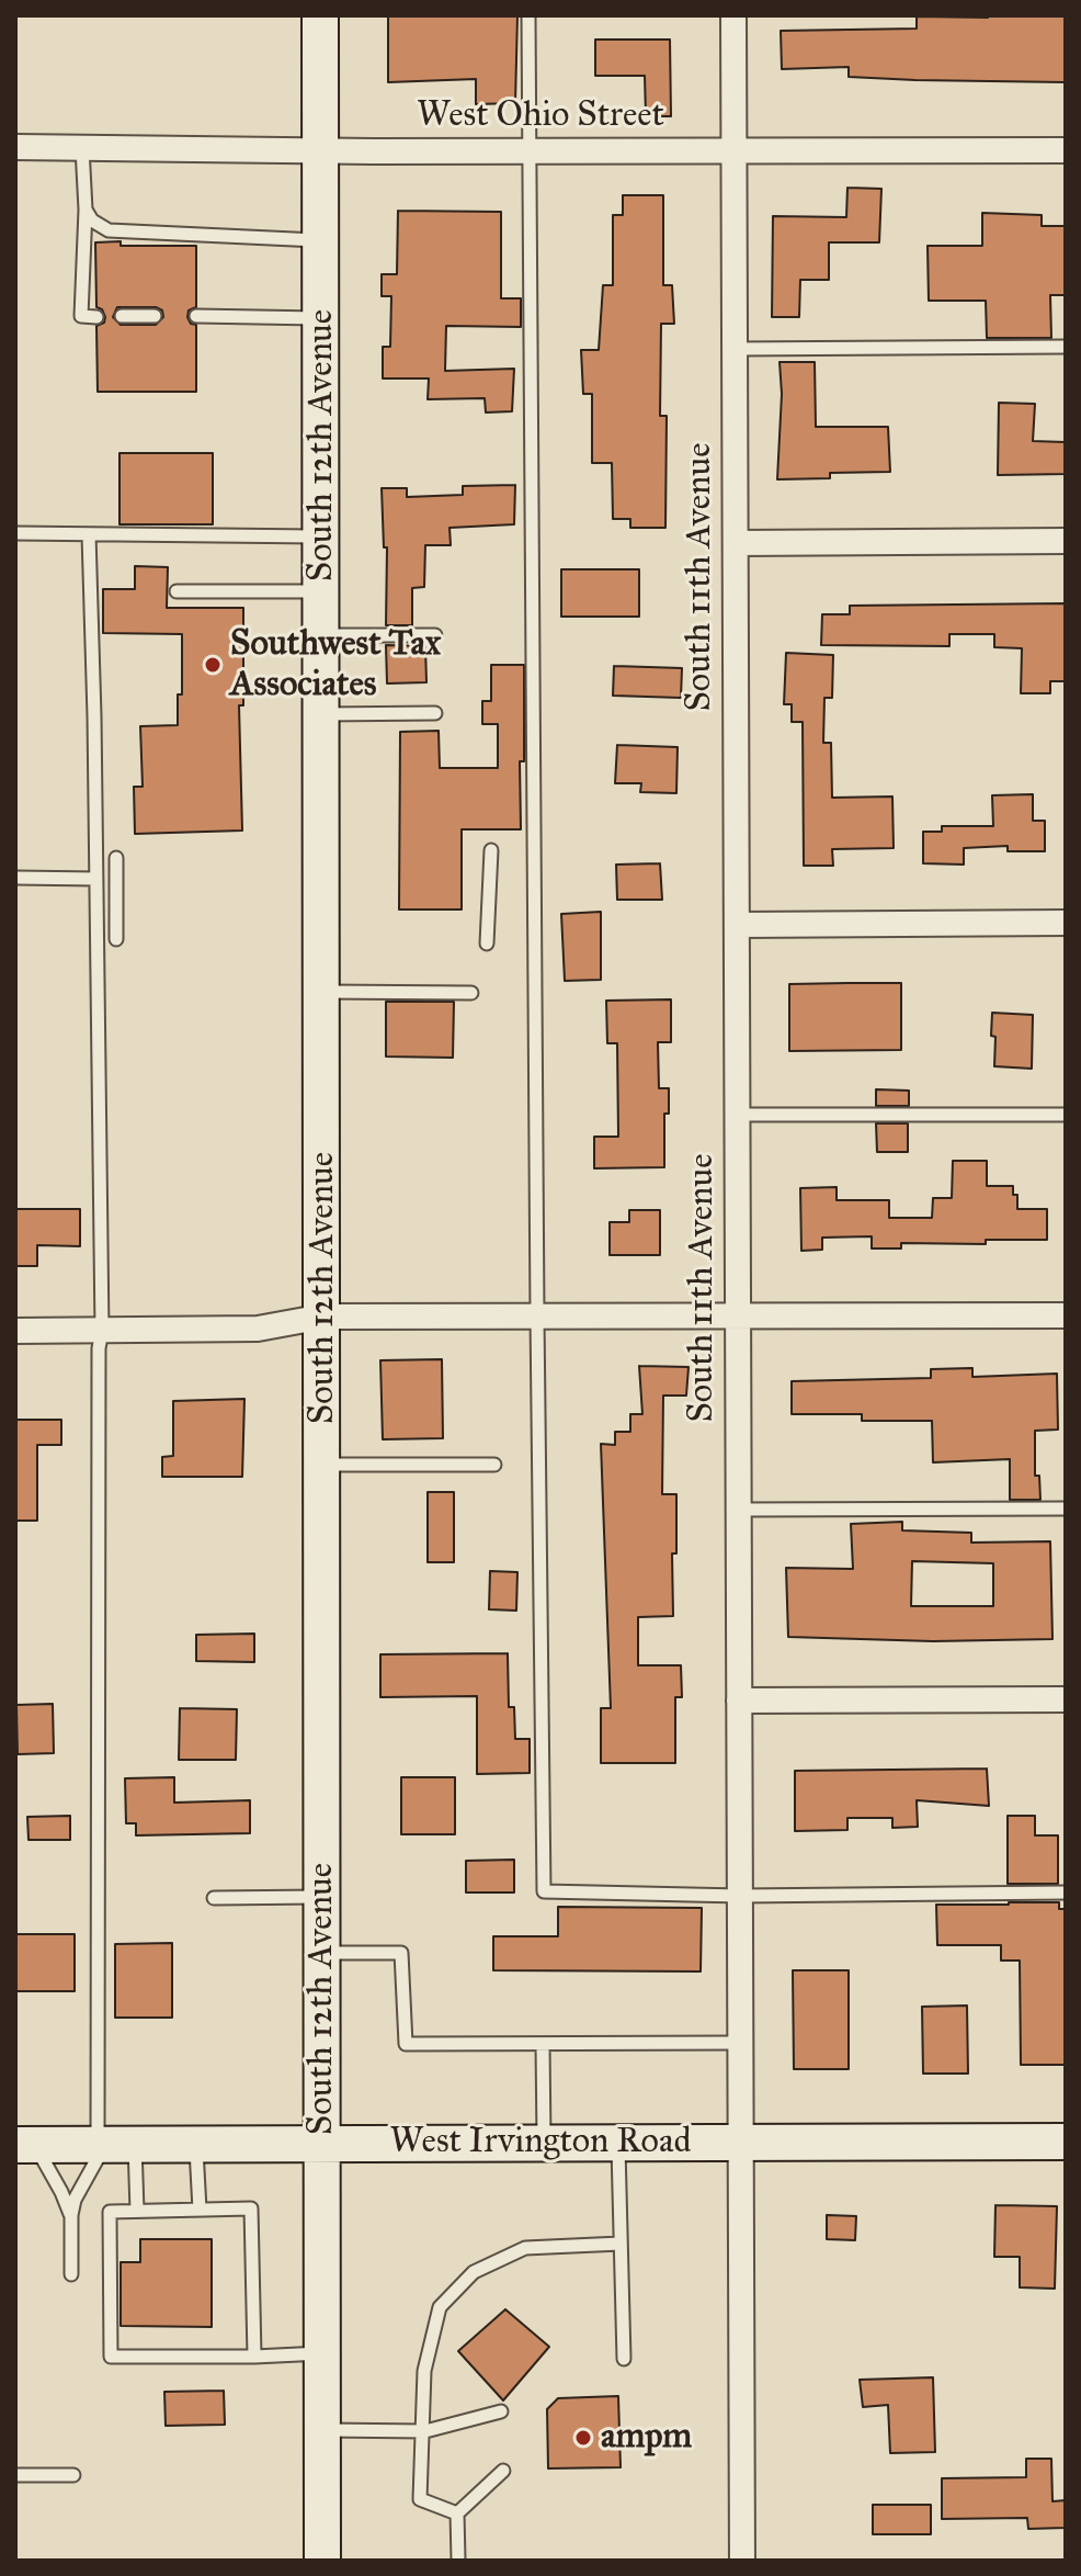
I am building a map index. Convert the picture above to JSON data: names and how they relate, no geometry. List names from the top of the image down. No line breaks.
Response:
{"streets":{"main road":["South 12th Avenue","West Irvington Road"],"street":["West Ohio Street","South 11th Avenue"]},"crossings":[["West Ohio Street","South 12th Avenue"],["West Ohio Street","South 11th Avenue"],["South 12th Avenue","West Irvington Road"],["South 11th Avenue","West Irvington Road"]],"places":["Southwest Tax Associates","ampm"]}
